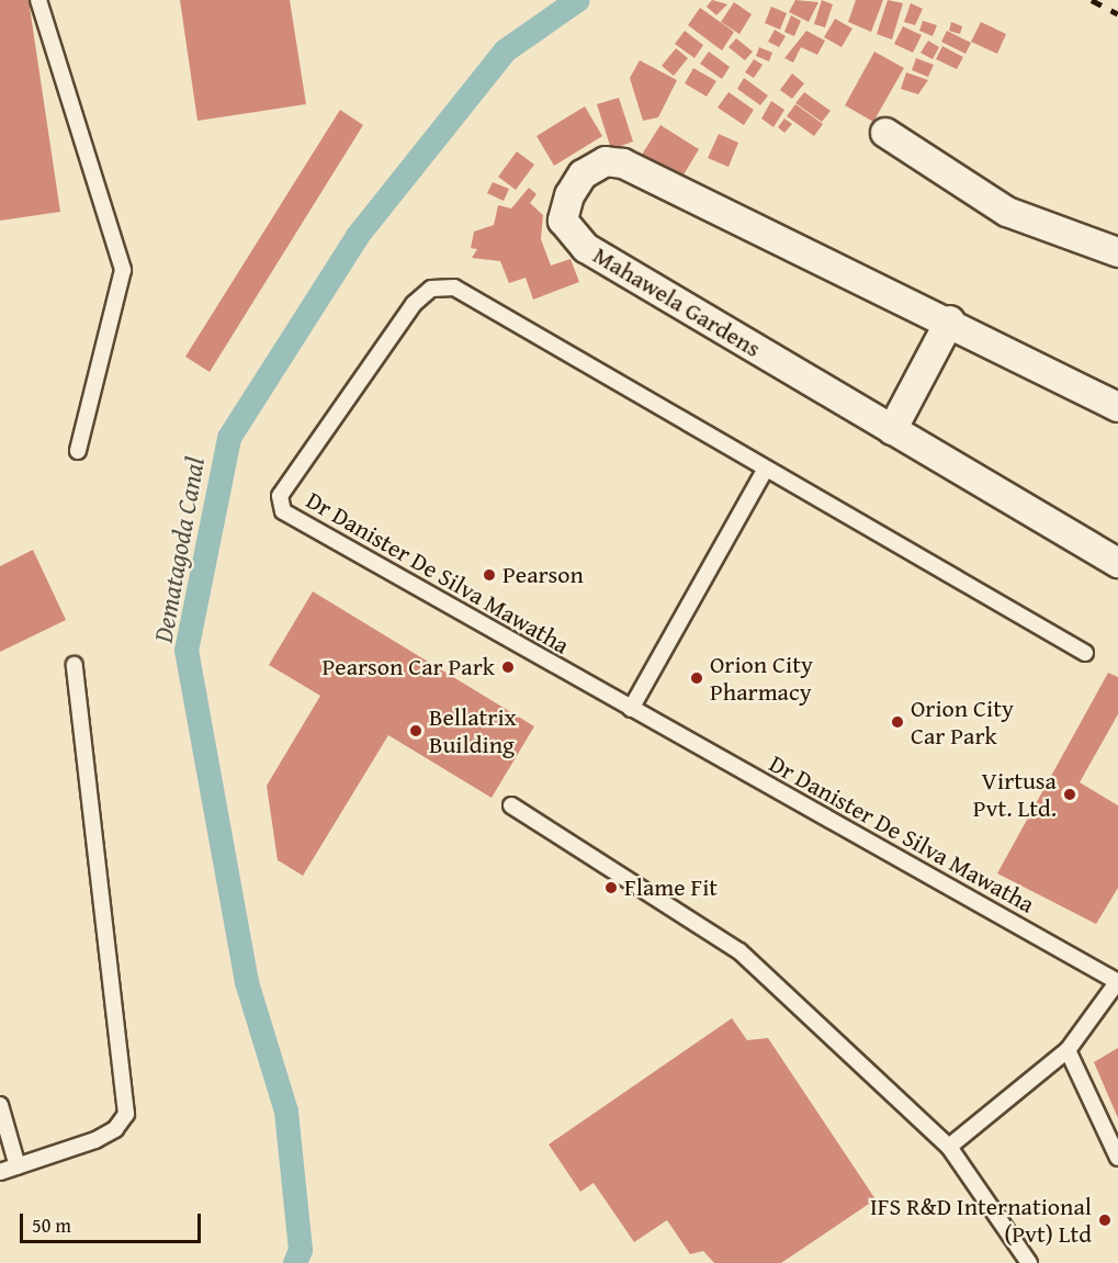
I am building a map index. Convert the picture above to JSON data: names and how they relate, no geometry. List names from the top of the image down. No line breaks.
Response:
{"streets":{"street":["Mahawela Gardens"],"lane":["Dr Danister De Silva Mawatha"]},"water":["Dematagoda Canal"],"places":["Pearson","Pearson Car Park","Orion City Pharmacy","Orion City Car Park","Bellatrix Building","Virtusa Pvt. Ltd.","Flame Fit","IFS R&D International (Pvt) Ltd"],"scale_bar":"50 m"}
